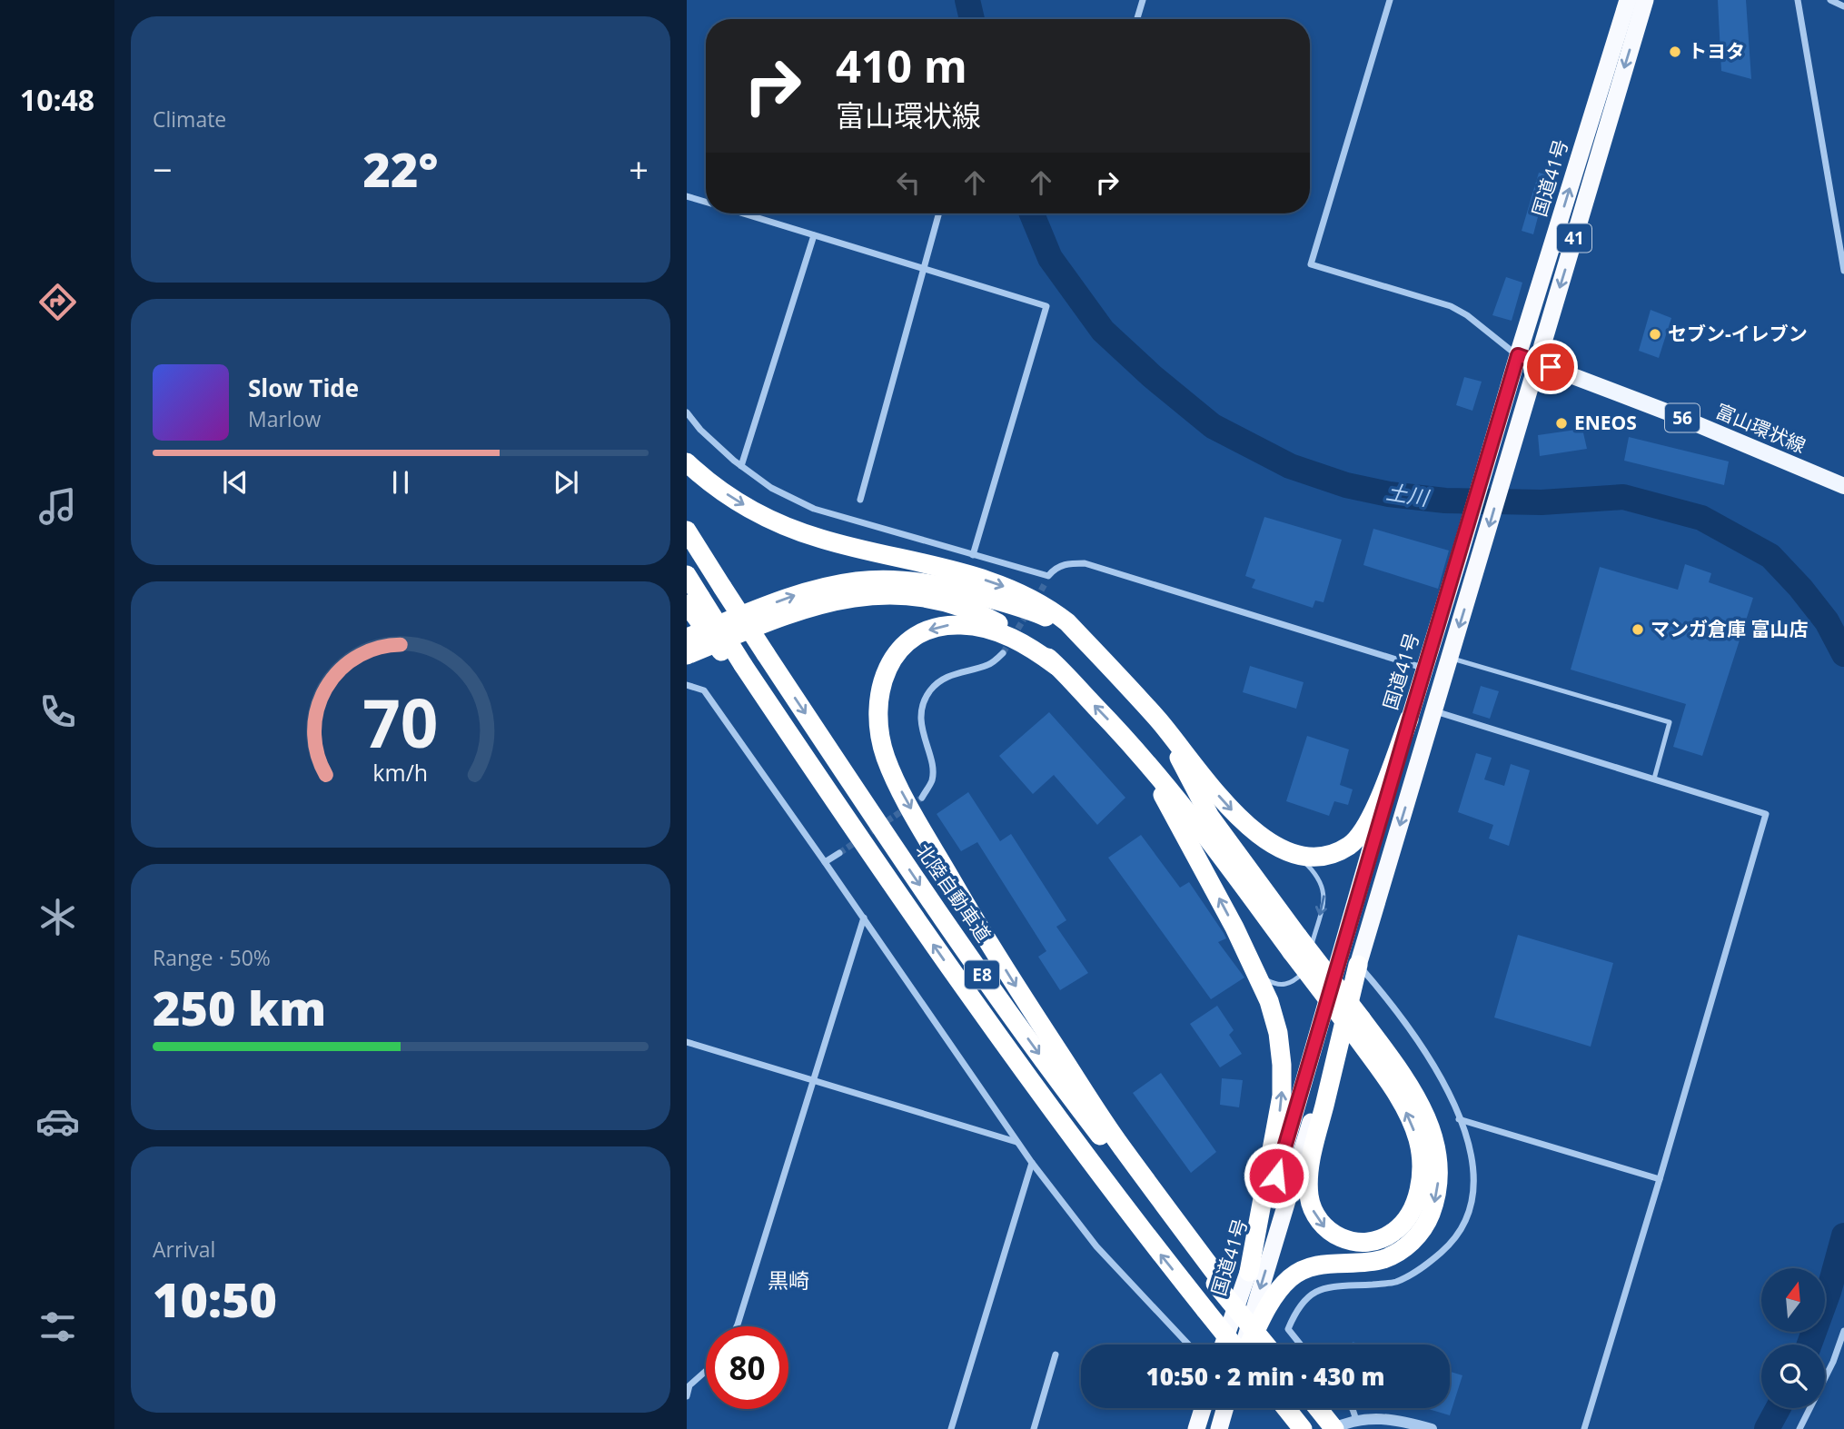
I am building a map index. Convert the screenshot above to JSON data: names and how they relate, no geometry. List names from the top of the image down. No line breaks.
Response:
{"streets":{"highway":["国道41号","41","北陸自動車道","E8"],"main road":["56","富山環状線"]},"crossings":[["国道41号","富山環状線"]],"districts":["黒崎"],"water":["土川"],"places":["トヨタ","セブン-イレブン","ENEOS","マンガ倉庫 富山店"],"north":"top","page":{"tabs":"10:48","tile":["Climate",["Range · 50%","250 km"],["Arrival","10:50"]],"turn":["410 m","富山環状線"],"heat":["−","22°","+"],"song":["Slow Tide","Marlow"],"limit":"80","trip":"10:50 · 2 min · 430 m","gauge":["70","km/h"]}}
